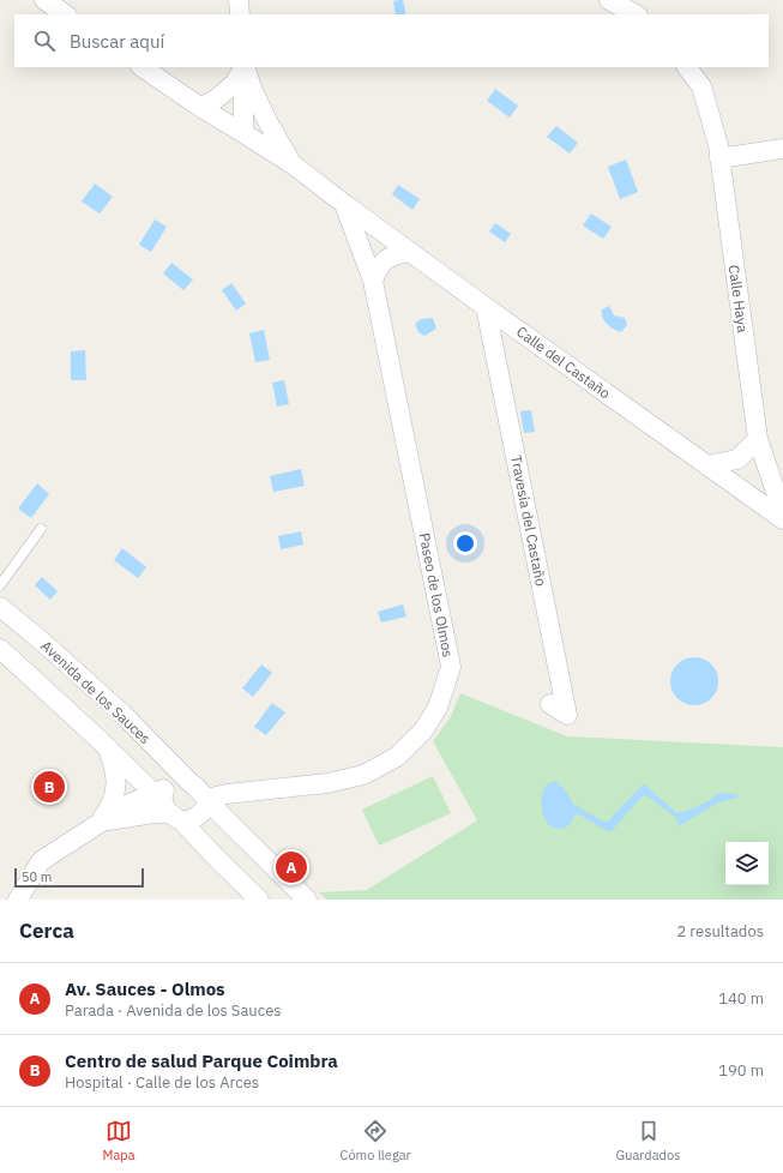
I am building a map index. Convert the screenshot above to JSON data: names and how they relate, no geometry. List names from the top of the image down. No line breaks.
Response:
{"streets":{"street":["Calle Haya","Calle del Castaño","Travesía del Castaño","Paseo de los Olmos","Avenida de los Sauces"]},"crossings":[["Calle del Castaño","Travesía del Castaño"],["Calle del Castaño","Paseo de los Olmos"],["Paseo de los Olmos","Avenida de los Sauces"]],"scale_bar":"50 m","page":{"search":"Buscar aquí","pins":["B","A"],"scale":"50 m","heading":["Cerca","2 resultados"],"list":[{"mark":"A","name":"Av. Sauces - Olmos","note":"Parada · Avenida de los Sauces","value":"140 m"},{"mark":"B","name":"Centro de salud Parque Coimbra","note":"Hospital · Calle de los Arces","value":"190 m"}],"nav":["Mapa","Cómo llegar","Guardados"]}}
